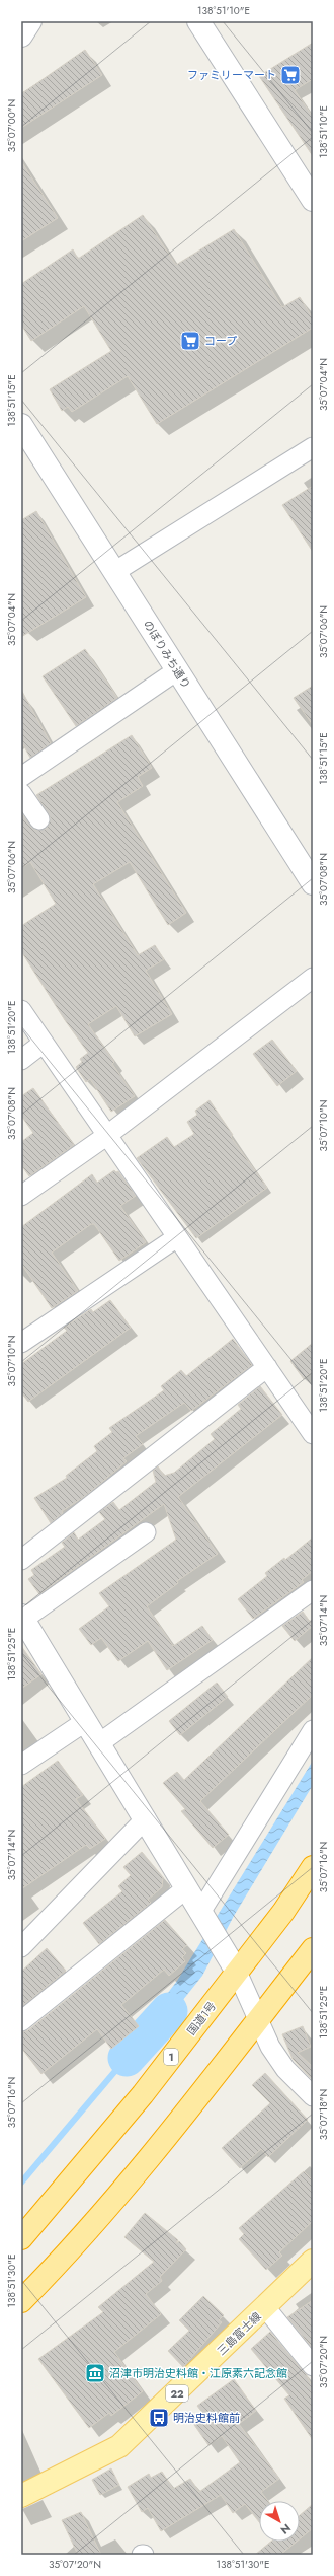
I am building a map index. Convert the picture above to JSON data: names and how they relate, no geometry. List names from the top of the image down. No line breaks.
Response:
{"streets":{"highway":["国道1号","1"],"main road":["三島富士線","22"],"street":["のぼりみち通り"]},"places":{"supermarket":["ファミリーマート","コープ"],"museum":["沼津市明治史料館・江原素六記念館"],"bus stop":["明治史料館前"]},"north":"bottom right","coordinates":["138°51'10\"E","35°07'00\"N","35°07'04\"N","138°51'15\"E","35°07'06\"N","35°07'08\"N","138°51'20\"E","35°07'10\"N","35°07'14\"N","138°51'25\"E","35°07'16\"N","35°07'18\"N","138°51'30\"E","35°07'20\"N"]}
